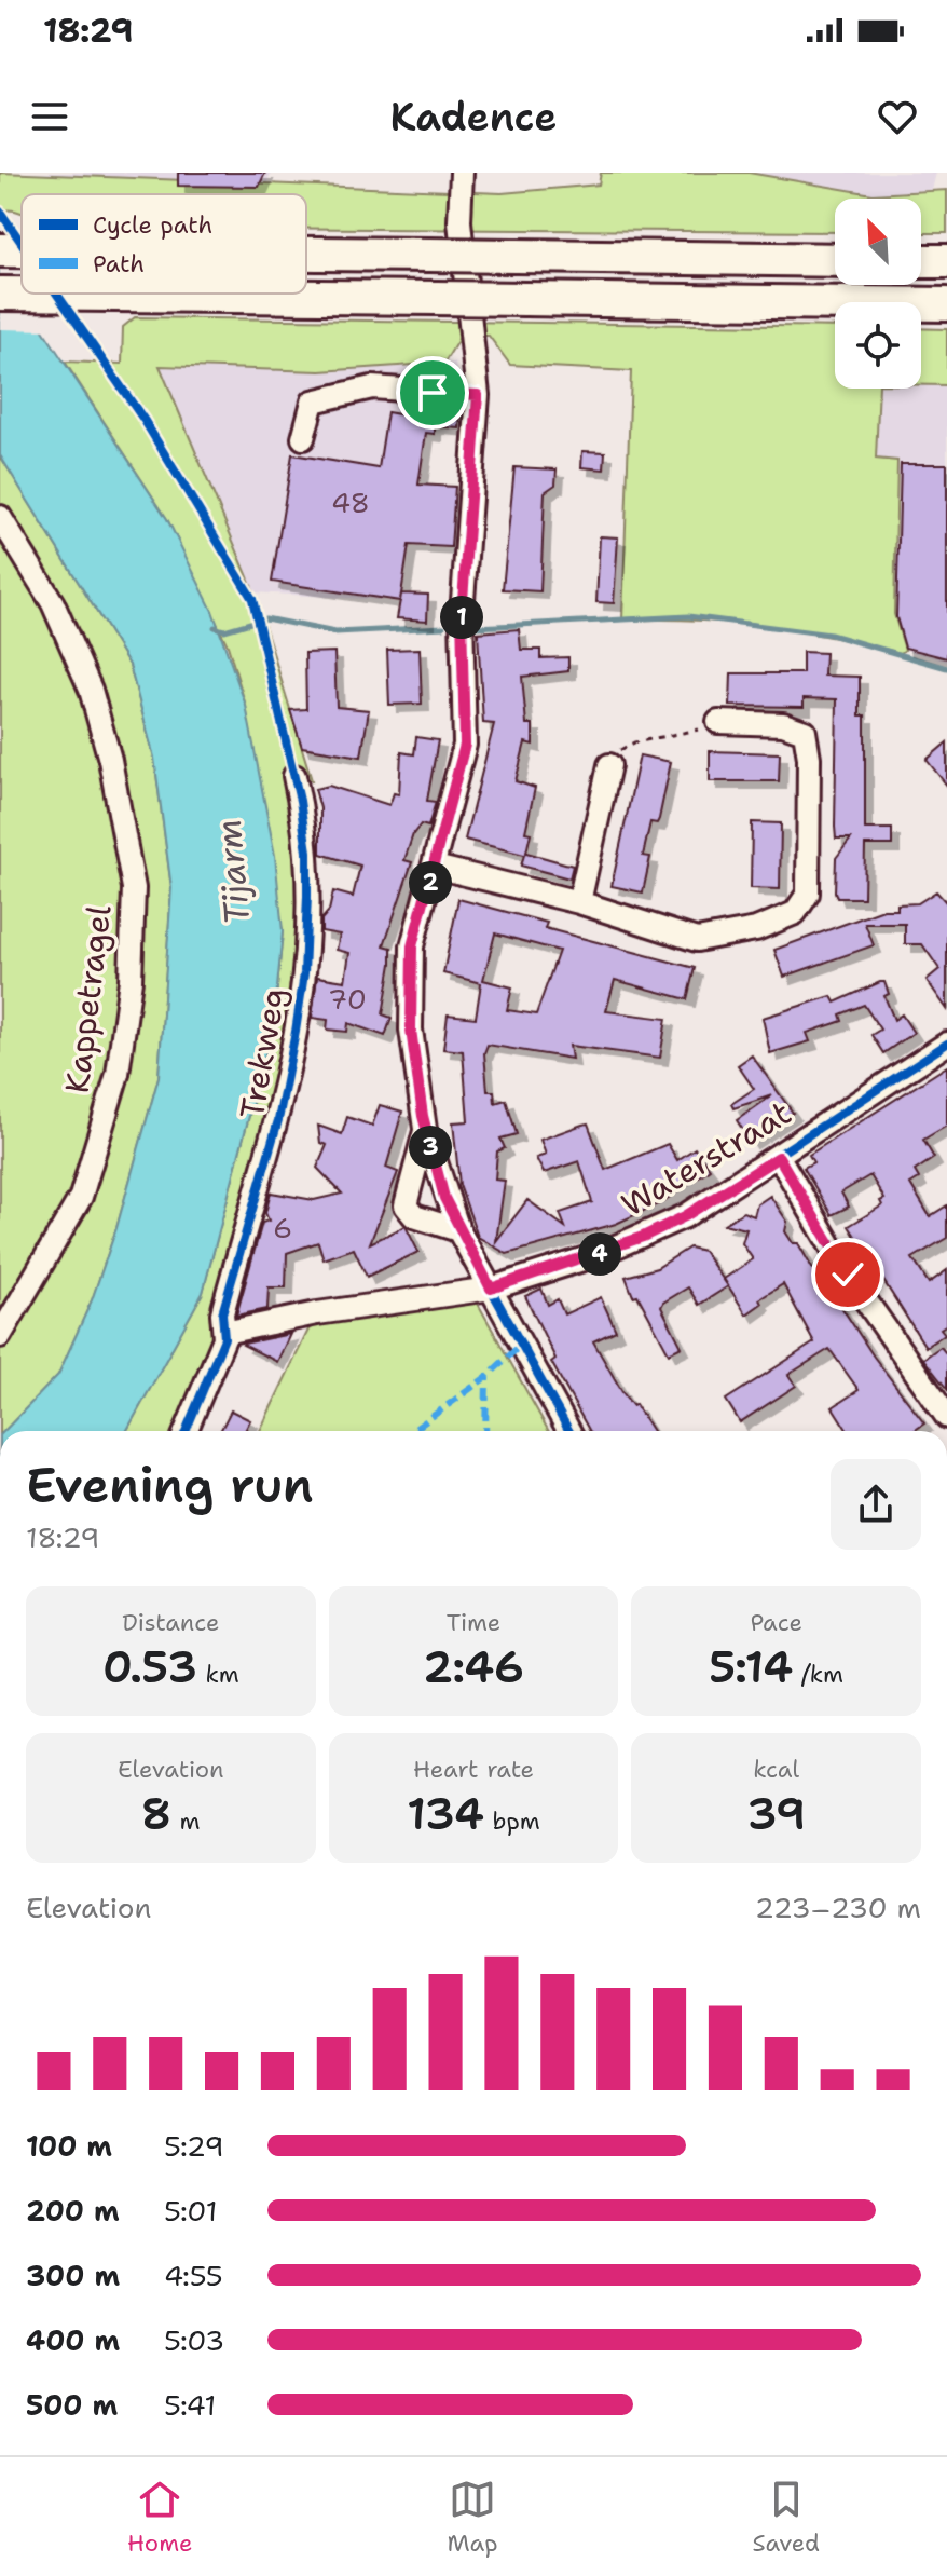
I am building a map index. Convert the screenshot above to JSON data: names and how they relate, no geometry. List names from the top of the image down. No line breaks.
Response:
{"streets":{"street":["Kappetragel","Trekweg","Waterstraat"]},"crossings":[["Trekweg","Waterstraat"]],"water":["Tijarm"],"house_numbers":["48","70","6"],"legend":["Cycle path","Path"],"north":"top left","page":{"status":"18:29","header":"Kadence","pins":["1","2","3","4"],"heading":["Evening run","18:29"],"stats":[["Distance","0.53 km"],["Time","2:46"],["Pace","5:14 /km"],["Elevation","8 m"],["Heart rate","134 bpm"],["kcal","39"]],"chart":["Elevation","223–230 m"],"list":[{"name":"100 m","note":"5:29"},{"name":"200 m","note":"5:01"},{"name":"300 m","note":"4:55"},{"name":"400 m","note":"5:03"},{"name":"500 m","note":"5:41"}],"tabs":["Home","Map","Saved"]}}
